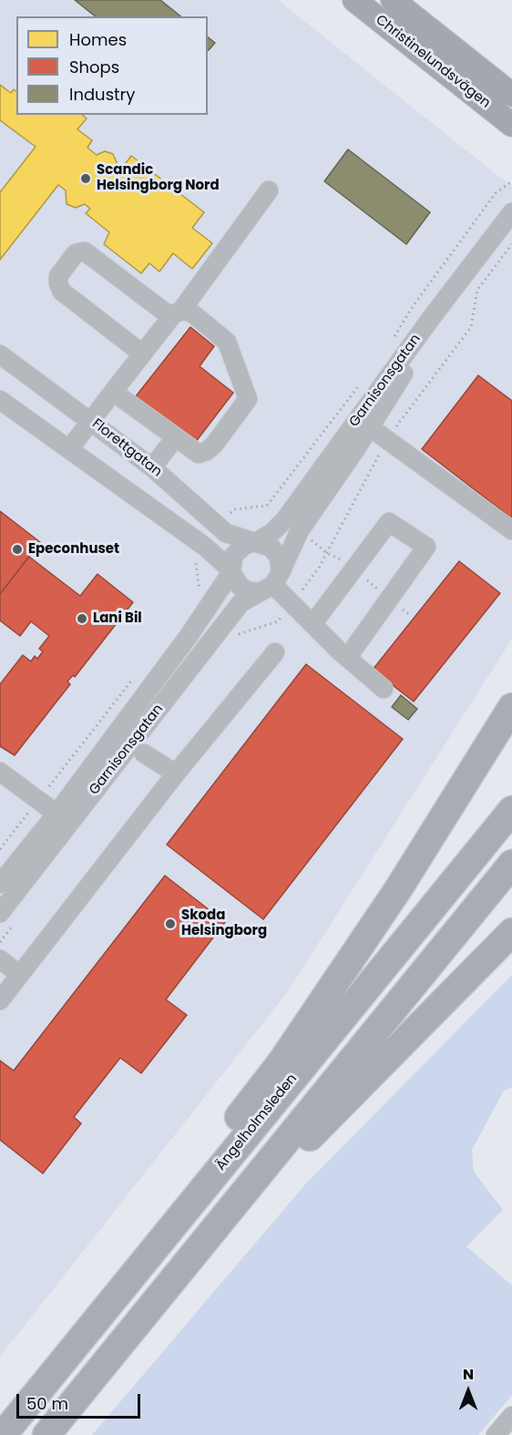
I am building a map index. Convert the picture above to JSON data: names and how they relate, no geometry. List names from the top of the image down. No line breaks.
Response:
{"streets":{"highway":["Ängelholmsleden"],"main road":["Christinelundsvägen"],"street":["Garnisonsgatan","Florettgatan"]},"crossings":[["Garnisonsgatan","Florettgatan"]],"places":["Scandic Helsingborg Nord","Epeconhuset","Lani Bil","Skoda Helsingborg"],"legend":["Homes","Shops","Industry"],"scale_bar":"50 m","north":"top"}
